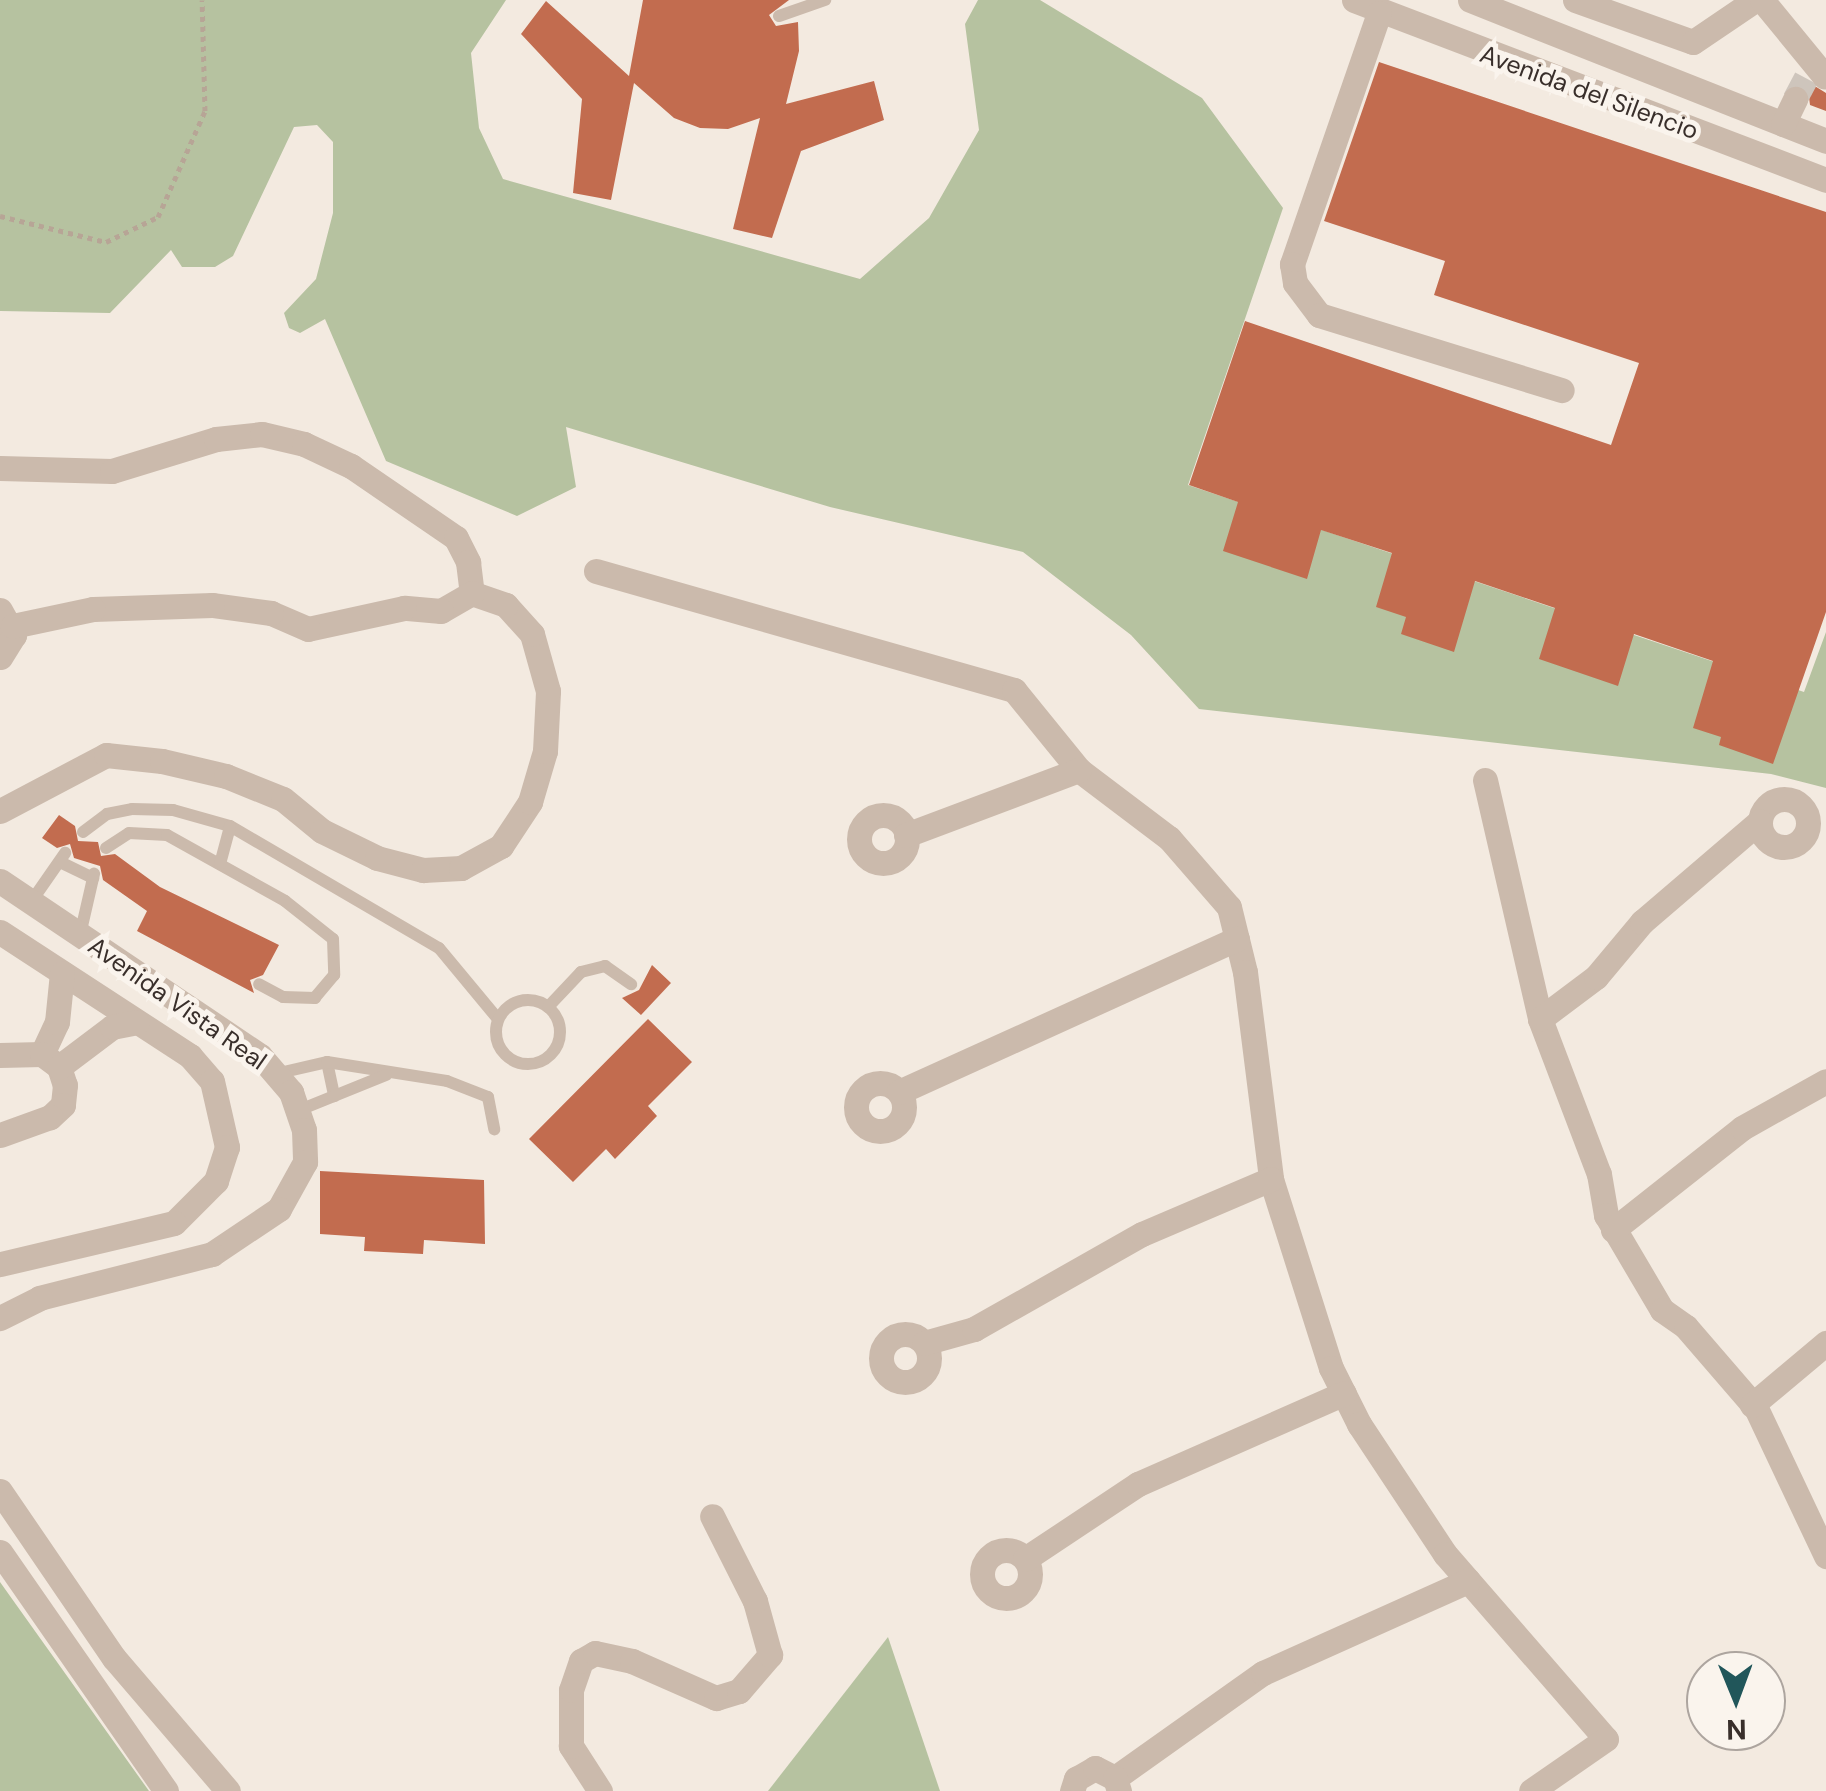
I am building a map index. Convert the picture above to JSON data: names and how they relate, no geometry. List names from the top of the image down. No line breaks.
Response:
{"streets":{"street":["Avenida del Silencio","Avenida Vista Real"]},"north":"bottom"}
